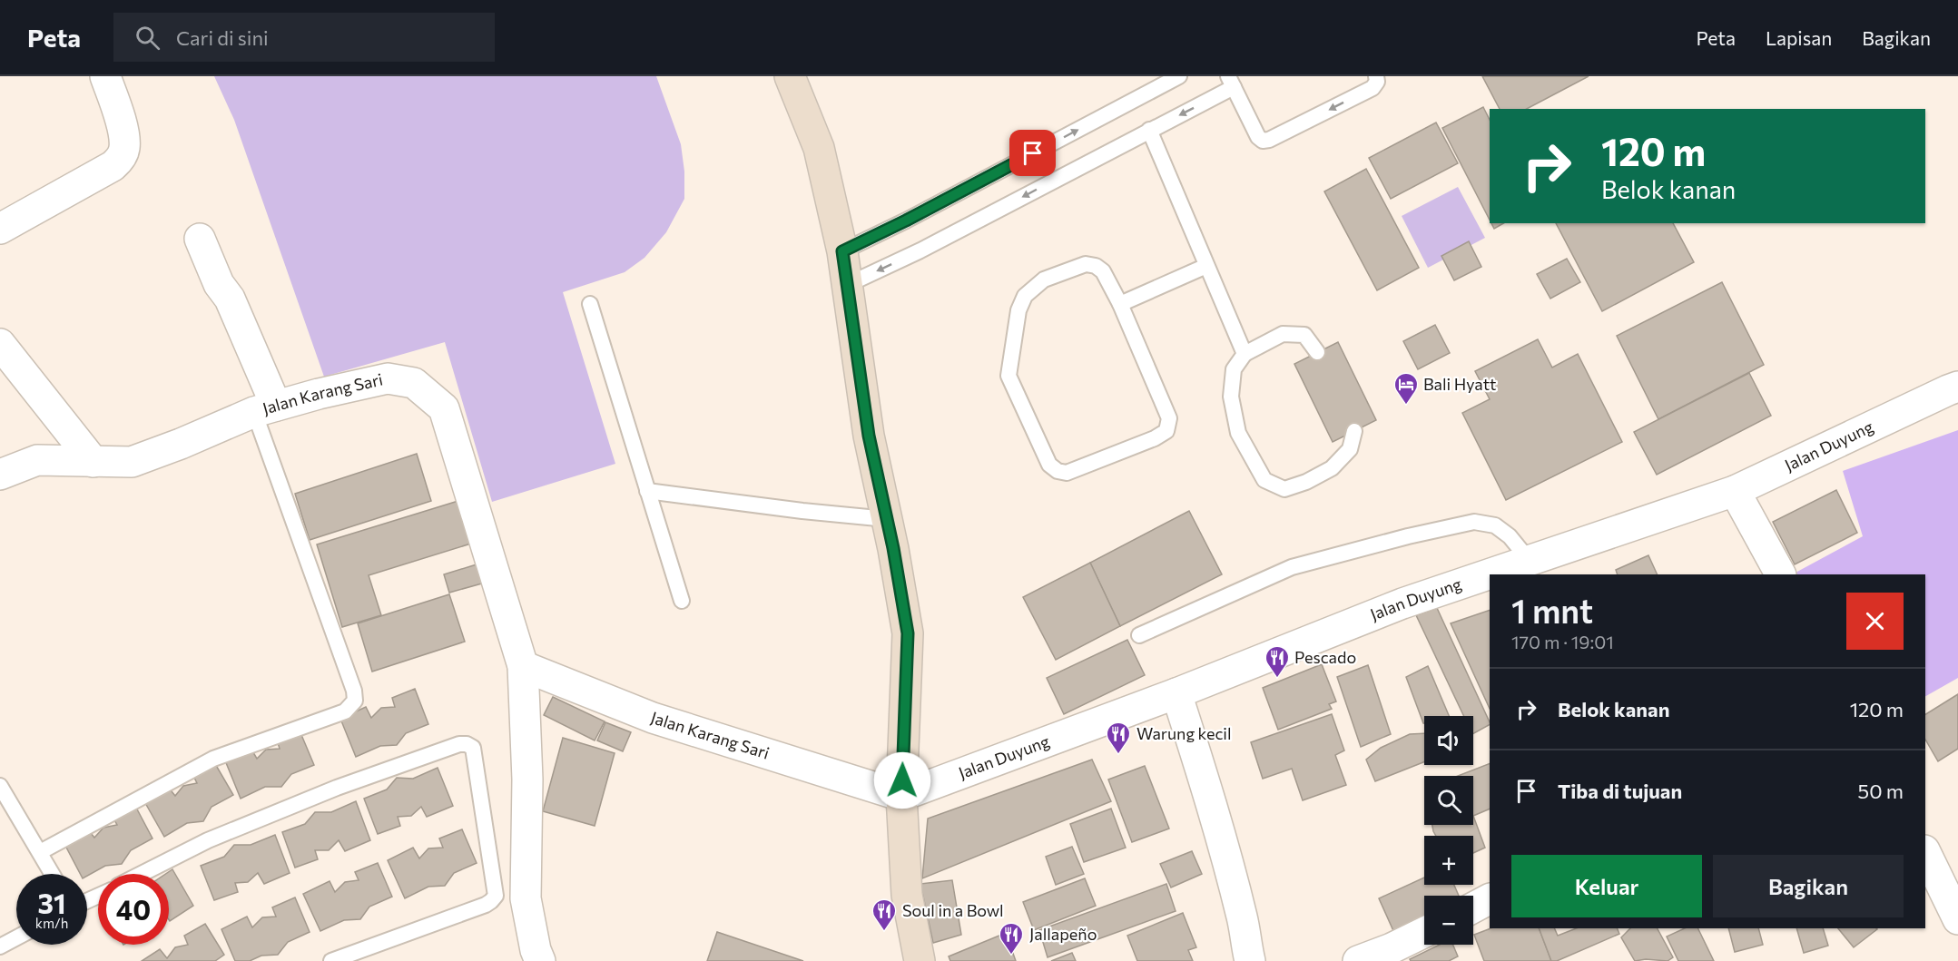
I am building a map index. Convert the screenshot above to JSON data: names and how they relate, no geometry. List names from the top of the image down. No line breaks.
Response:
{"streets":{"street":["Jalan Karang Sari","Jalan Duyung"]},"crossings":[["Jalan Karang Sari","Jalan Duyung"]],"places":{"hotel":["Bali Hyatt"],"restaurant":["Pescado","Warung kecil","Soul in a Bowl","Jallapeño"]},"page":{"header":"Peta","search":"Cari di sini","nav":["Peta","Lapisan","Bagikan"],"turn":["120 m","Belok kanan"],"heading":["1 mnt","170 m · 19:01"],"list":[{"name":"Belok kanan","value":"120 m"},{"name":"Tiba di tujuan","value":"50 m"}],"map_buttons":["+","−"],"buttons":["Keluar","Bagikan"],"speed":"31 km/h","limit":"40"}}
